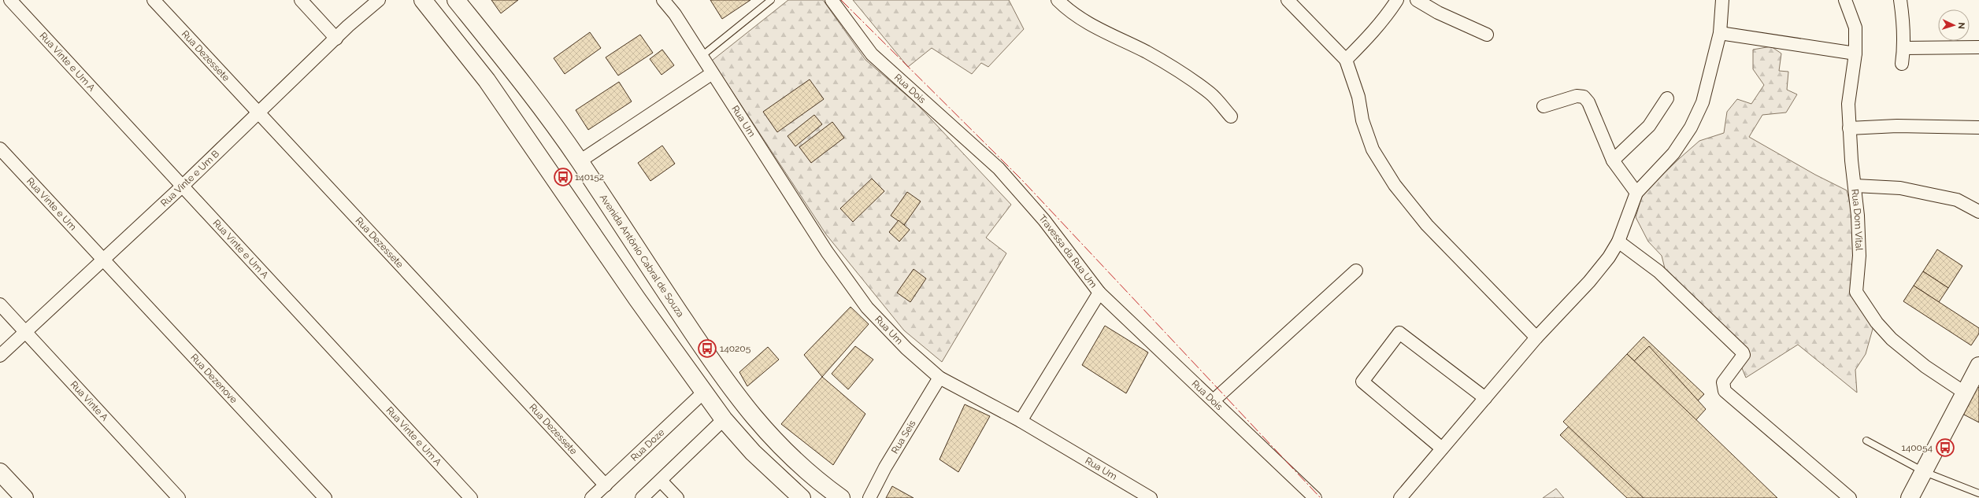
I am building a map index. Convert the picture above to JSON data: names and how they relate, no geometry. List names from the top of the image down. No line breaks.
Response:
{"streets":{"main road":["Avenida Antônio Cabral de Souza"],"street":["Rua Dezessete","Rua Vinte e Um A","Rua Dois","Rua Um","Rua Vinte e Um B","Rua Vinte e Um","Rua Dom Vital","Travessa da Rua Um","Rua Dezenove","Rua Vinte A","Rua Seis","Rua Doze"]},"crossings":[["Rua Dezessete","Rua Vinte e Um B"],["Rua Dezessete","Rua Doze"],["Rua Vinte e Um A","Rua Vinte e Um B"],["Rua Dois","Travessa da Rua Um"],["Rua Um","Travessa da Rua Um"],["Rua Um","Rua Seis"],["Rua Vinte e Um B","Rua Vinte e Um"],["Rua Vinte e Um B","Rua Dezenove"],["Rua Vinte e Um B","Rua Vinte A"],["Rua Vinte e Um","Rua Dezenove"]],"places":{"bus stop":["140152","140205","140054"]},"north":"right"}
